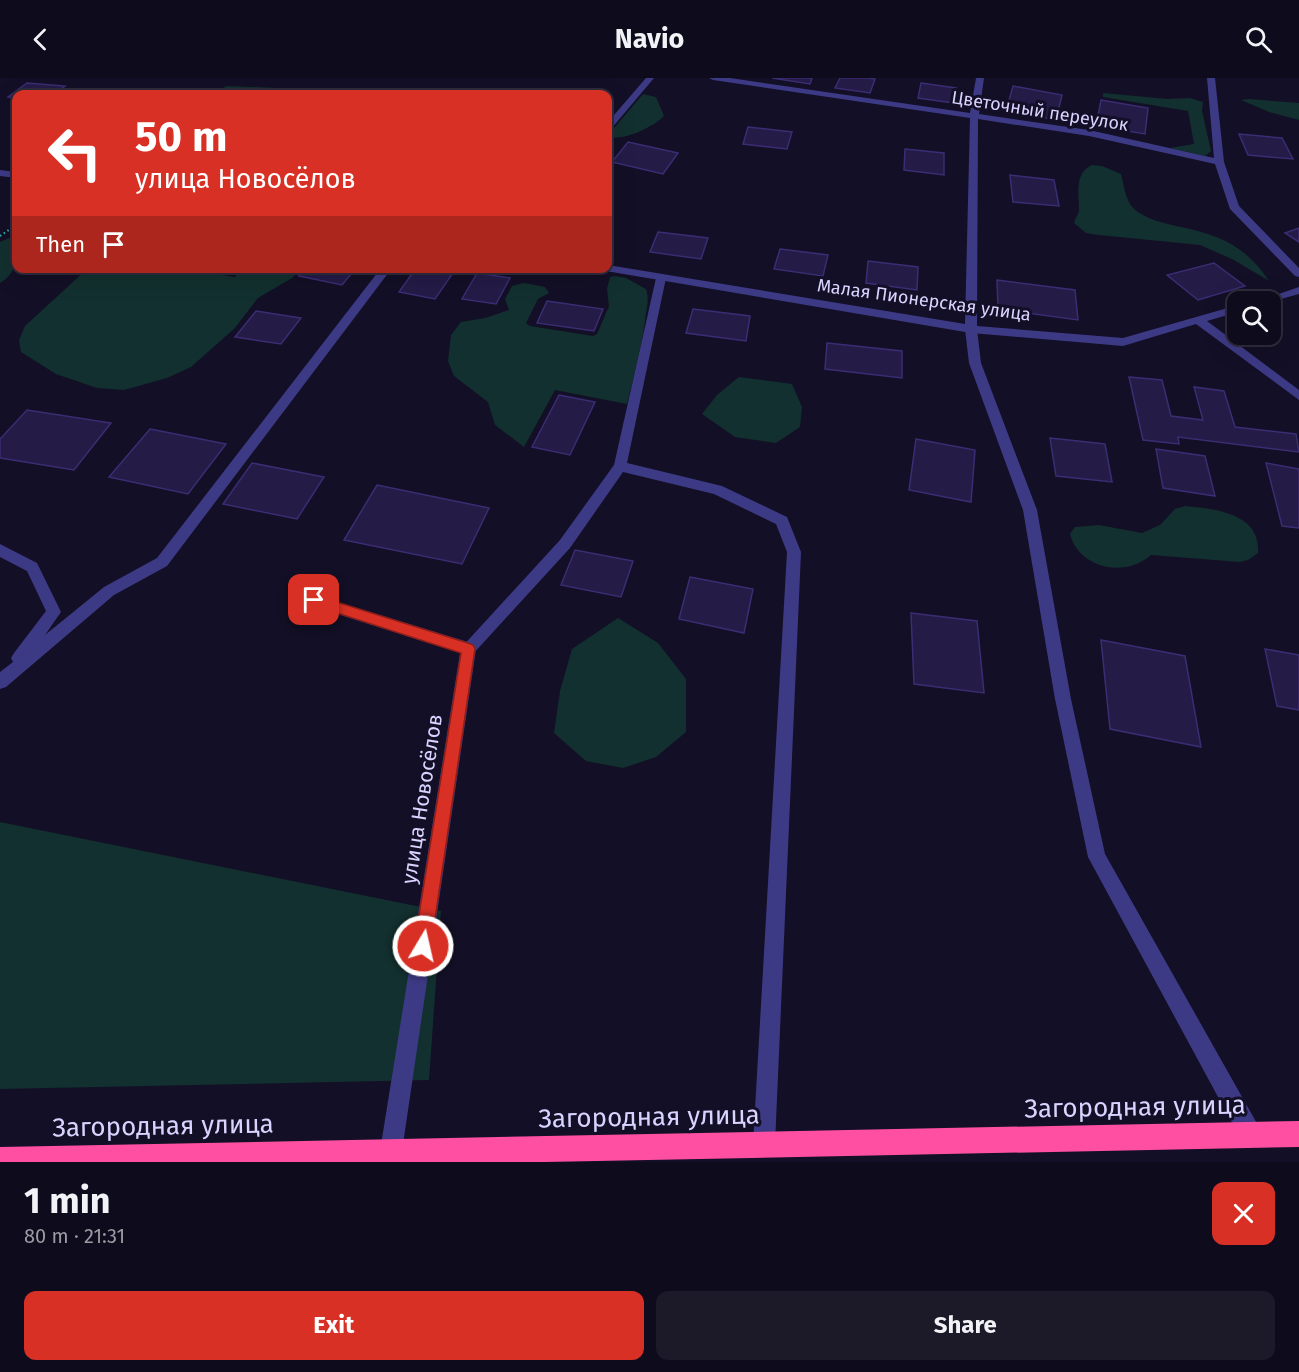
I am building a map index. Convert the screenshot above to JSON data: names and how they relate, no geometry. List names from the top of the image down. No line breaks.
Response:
{"streets":{"highway":["Загородная улица"],"street":["Цветочный переулок","Малая Пионерская улица","улица Новосёлов"]},"crossings":[["улица Новосёлов","Загородная улица"]],"page":{"header":"Navio","turn":["50 m","улица Новосёлов"],"then":"Then","heading":["1 min","80 m · 21:31"],"buttons":["Exit","Share"]}}
